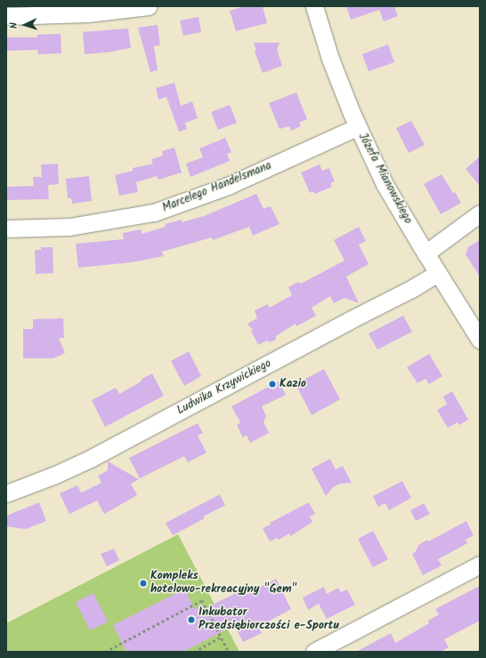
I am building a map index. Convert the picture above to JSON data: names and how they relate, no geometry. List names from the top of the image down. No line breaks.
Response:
{"streets":{"street":["Józefa Mianowskiego","Marcelego Handelsmana","Ludwika Krzywickiego"]},"crossings":[["Józefa Mianowskiego","Marcelego Handelsmana"],["Józefa Mianowskiego","Ludwika Krzywickiego"]],"places":["Kazio","Kompleks hotelowo-rekreacyjny \"Gem\"","Inkubator Przedsiębiorczości e-Sportu"],"north":"left"}
